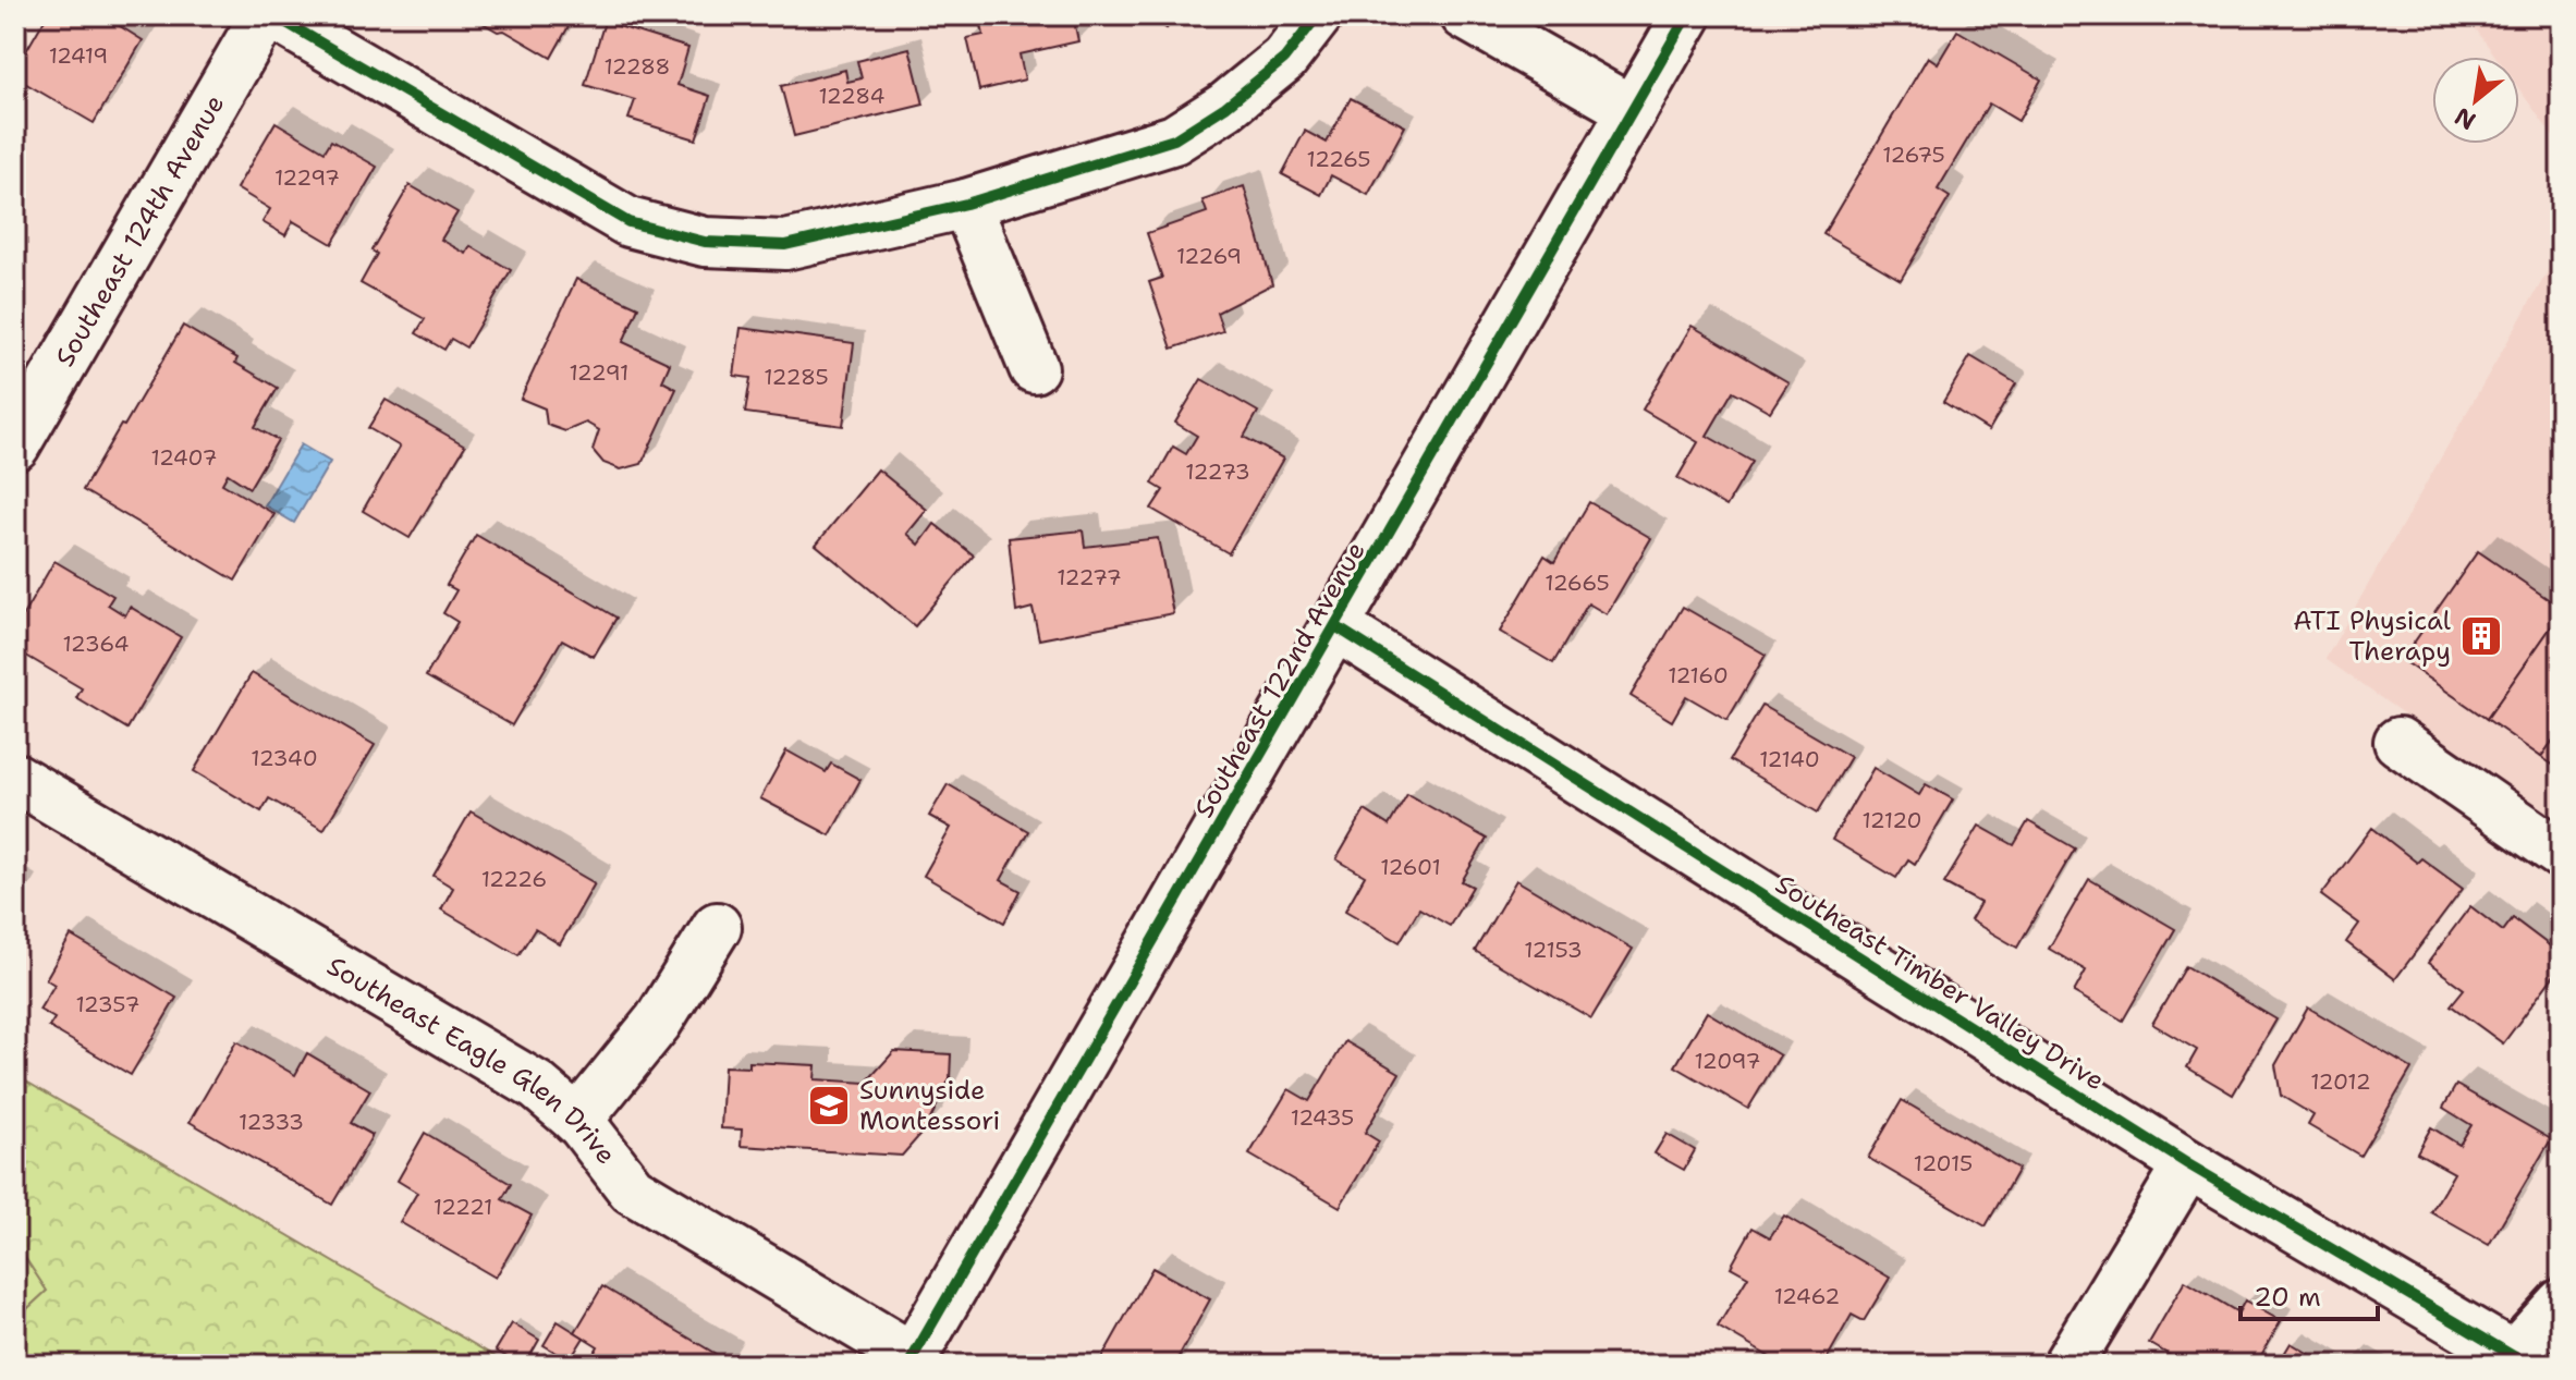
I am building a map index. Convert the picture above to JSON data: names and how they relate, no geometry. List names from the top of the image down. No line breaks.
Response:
{"streets":{"street":["Southeast 124th Avenue","Southeast 122nd Avenue","Southeast Timber Valley Drive","Southeast Eagle Glen Drive"]},"crossings":[["Southeast 122nd Avenue","Southeast Timber Valley Drive"],["Southeast 122nd Avenue","Southeast Eagle Glen Drive"]],"places":{"building":["ATI Physical Therapy"],"school or university":["Sunnyside Montessori"]},"house_numbers":["12419","12288","12284","12675","12265","12297","12269","12291","12285","12407","12273","12277","12665","12364","12160","12340","12140","12120","12601","12226","12153","12357","12097","12012","12435","12333","12015","12221","12462"],"scale_bar":"20 m","north":"bottom left"}
